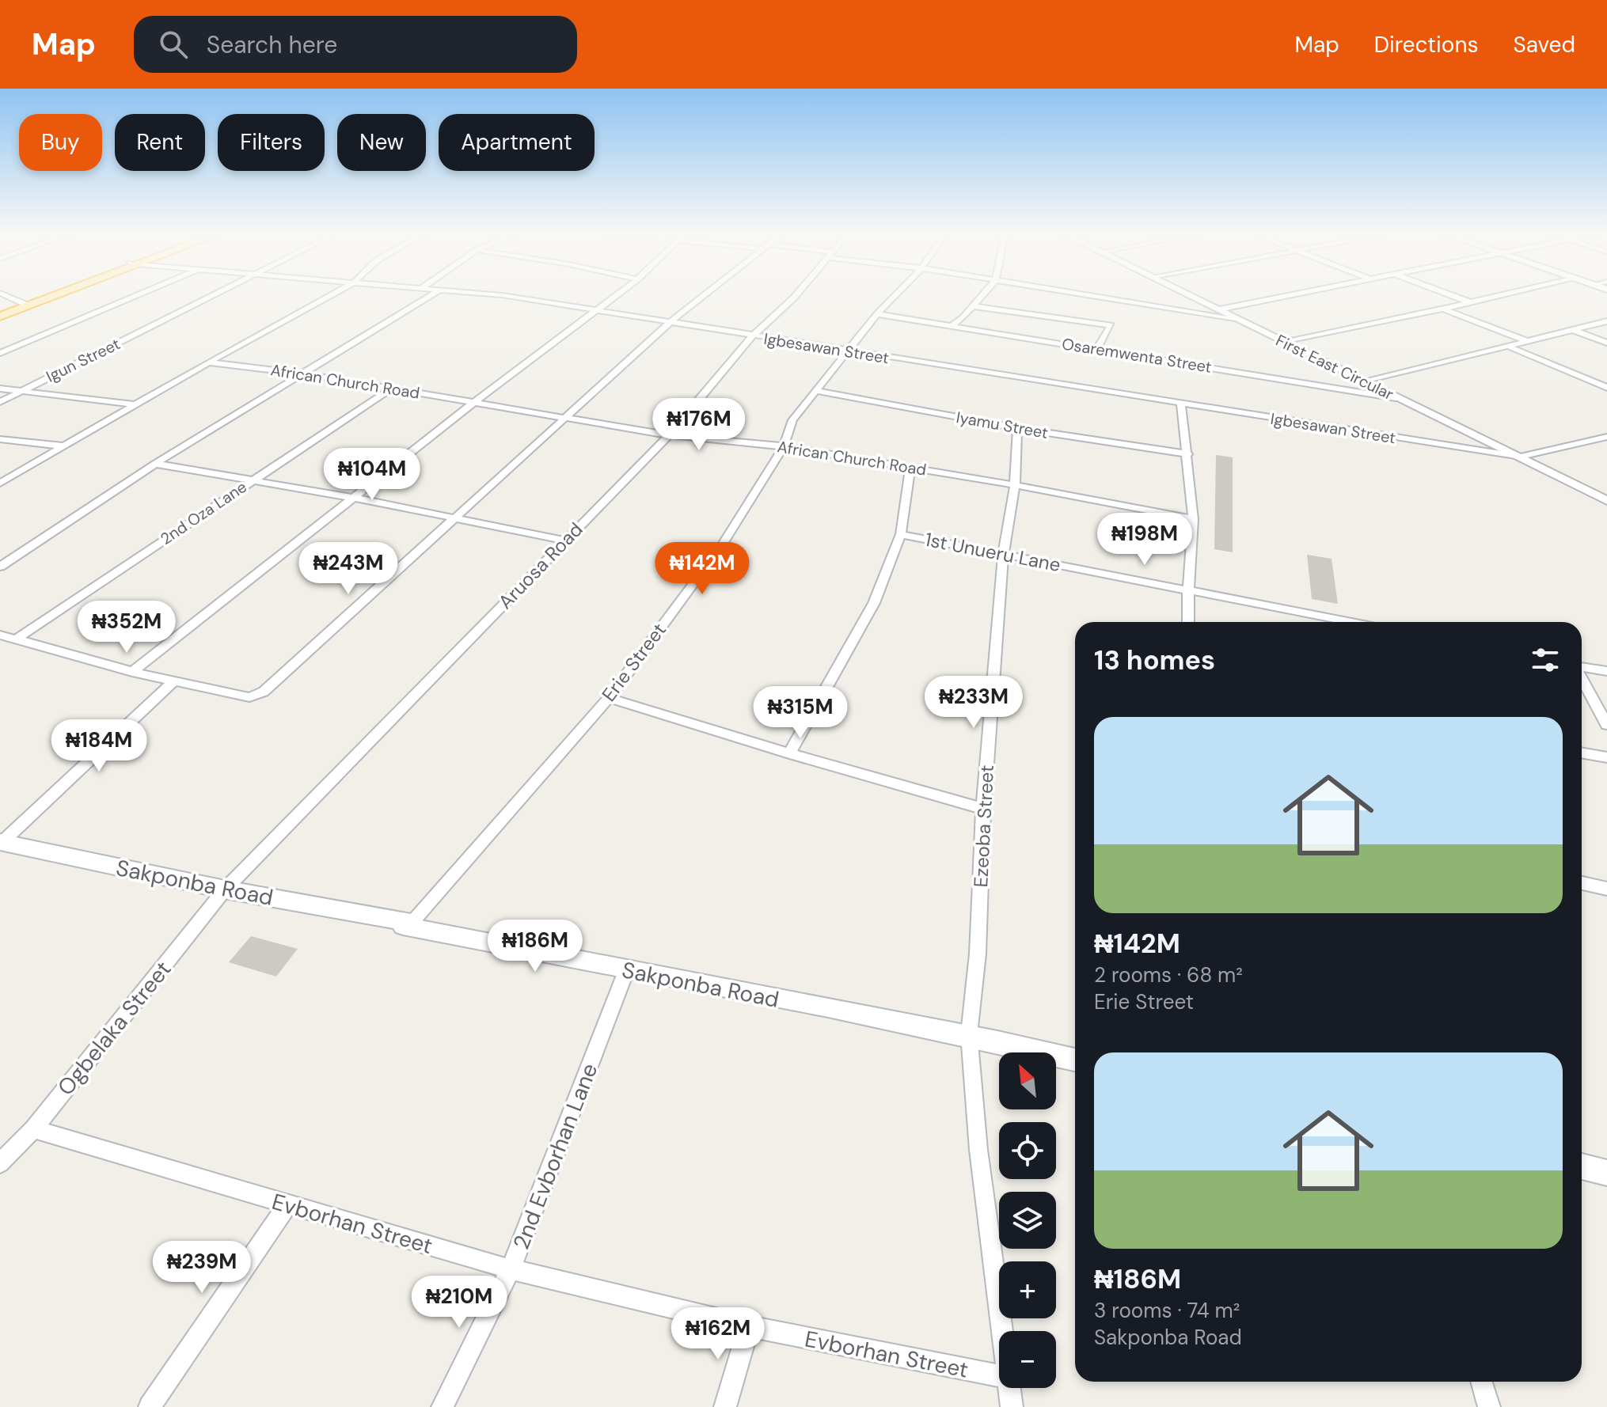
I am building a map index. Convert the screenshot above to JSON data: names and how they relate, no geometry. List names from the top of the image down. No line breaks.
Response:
{"streets":{"main road":["Sakponba Road"],"street":["Igbesawan Street","Osaremwenta Street","Igun Street","First East Circular","African Church Road","Iyamu Street","2nd Oza Lane","1st Unueru Lane","Aruosa Road","Erie Street","Ezeoba Street","Ogbelaka Street","2nd Evborhan Lane","Evborhan Street"]},"crossings":[["Igbesawan Street","First East Circular"],["Igbesawan Street","Aruosa Road"],["Igbesawan Street","Erie Street"],["Osaremwenta Street","First East Circular"],["Osaremwenta Street","Erie Street"],["African Church Road","2nd Oza Lane"],["African Church Road","Aruosa Road"],["African Church Road","Erie Street"],["African Church Road","Ezeoba Street"],["Iyamu Street","Erie Street"],["Iyamu Street","Ezeoba Street"],["1st Unueru Lane","Ezeoba Street"],["Aruosa Road","Sakponba Road"],["Aruosa Road","Ogbelaka Street"],["Erie Street","Sakponba Road"],["Ezeoba Street","Sakponba Road"],["Sakponba Road","Ogbelaka Street"],["Sakponba Road","2nd Evborhan Lane"],["Ogbelaka Street","Evborhan Street"],["2nd Evborhan Lane","Evborhan Street"]],"north":"top left","page":{"header":"Map","search":"Search here","nav":["Map","Directions","Saved"],"chip":["Buy","Rent","Filters","New","Apartment"],"price":["₦176M","₦104M","₦198M","₦243M","₦142M","₦352M","₦233M","₦315M","₦184M","₦186M","₦239M","₦210M","₦162M"],"heading":"13 homes","list":[{"name":"₦142M","note":"2 rooms · 68 m² · Erie Street"},{"name":"₦186M","note":"3 rooms · 74 m² · Sakponba Road"}],"map_buttons":["+","−"]}}
